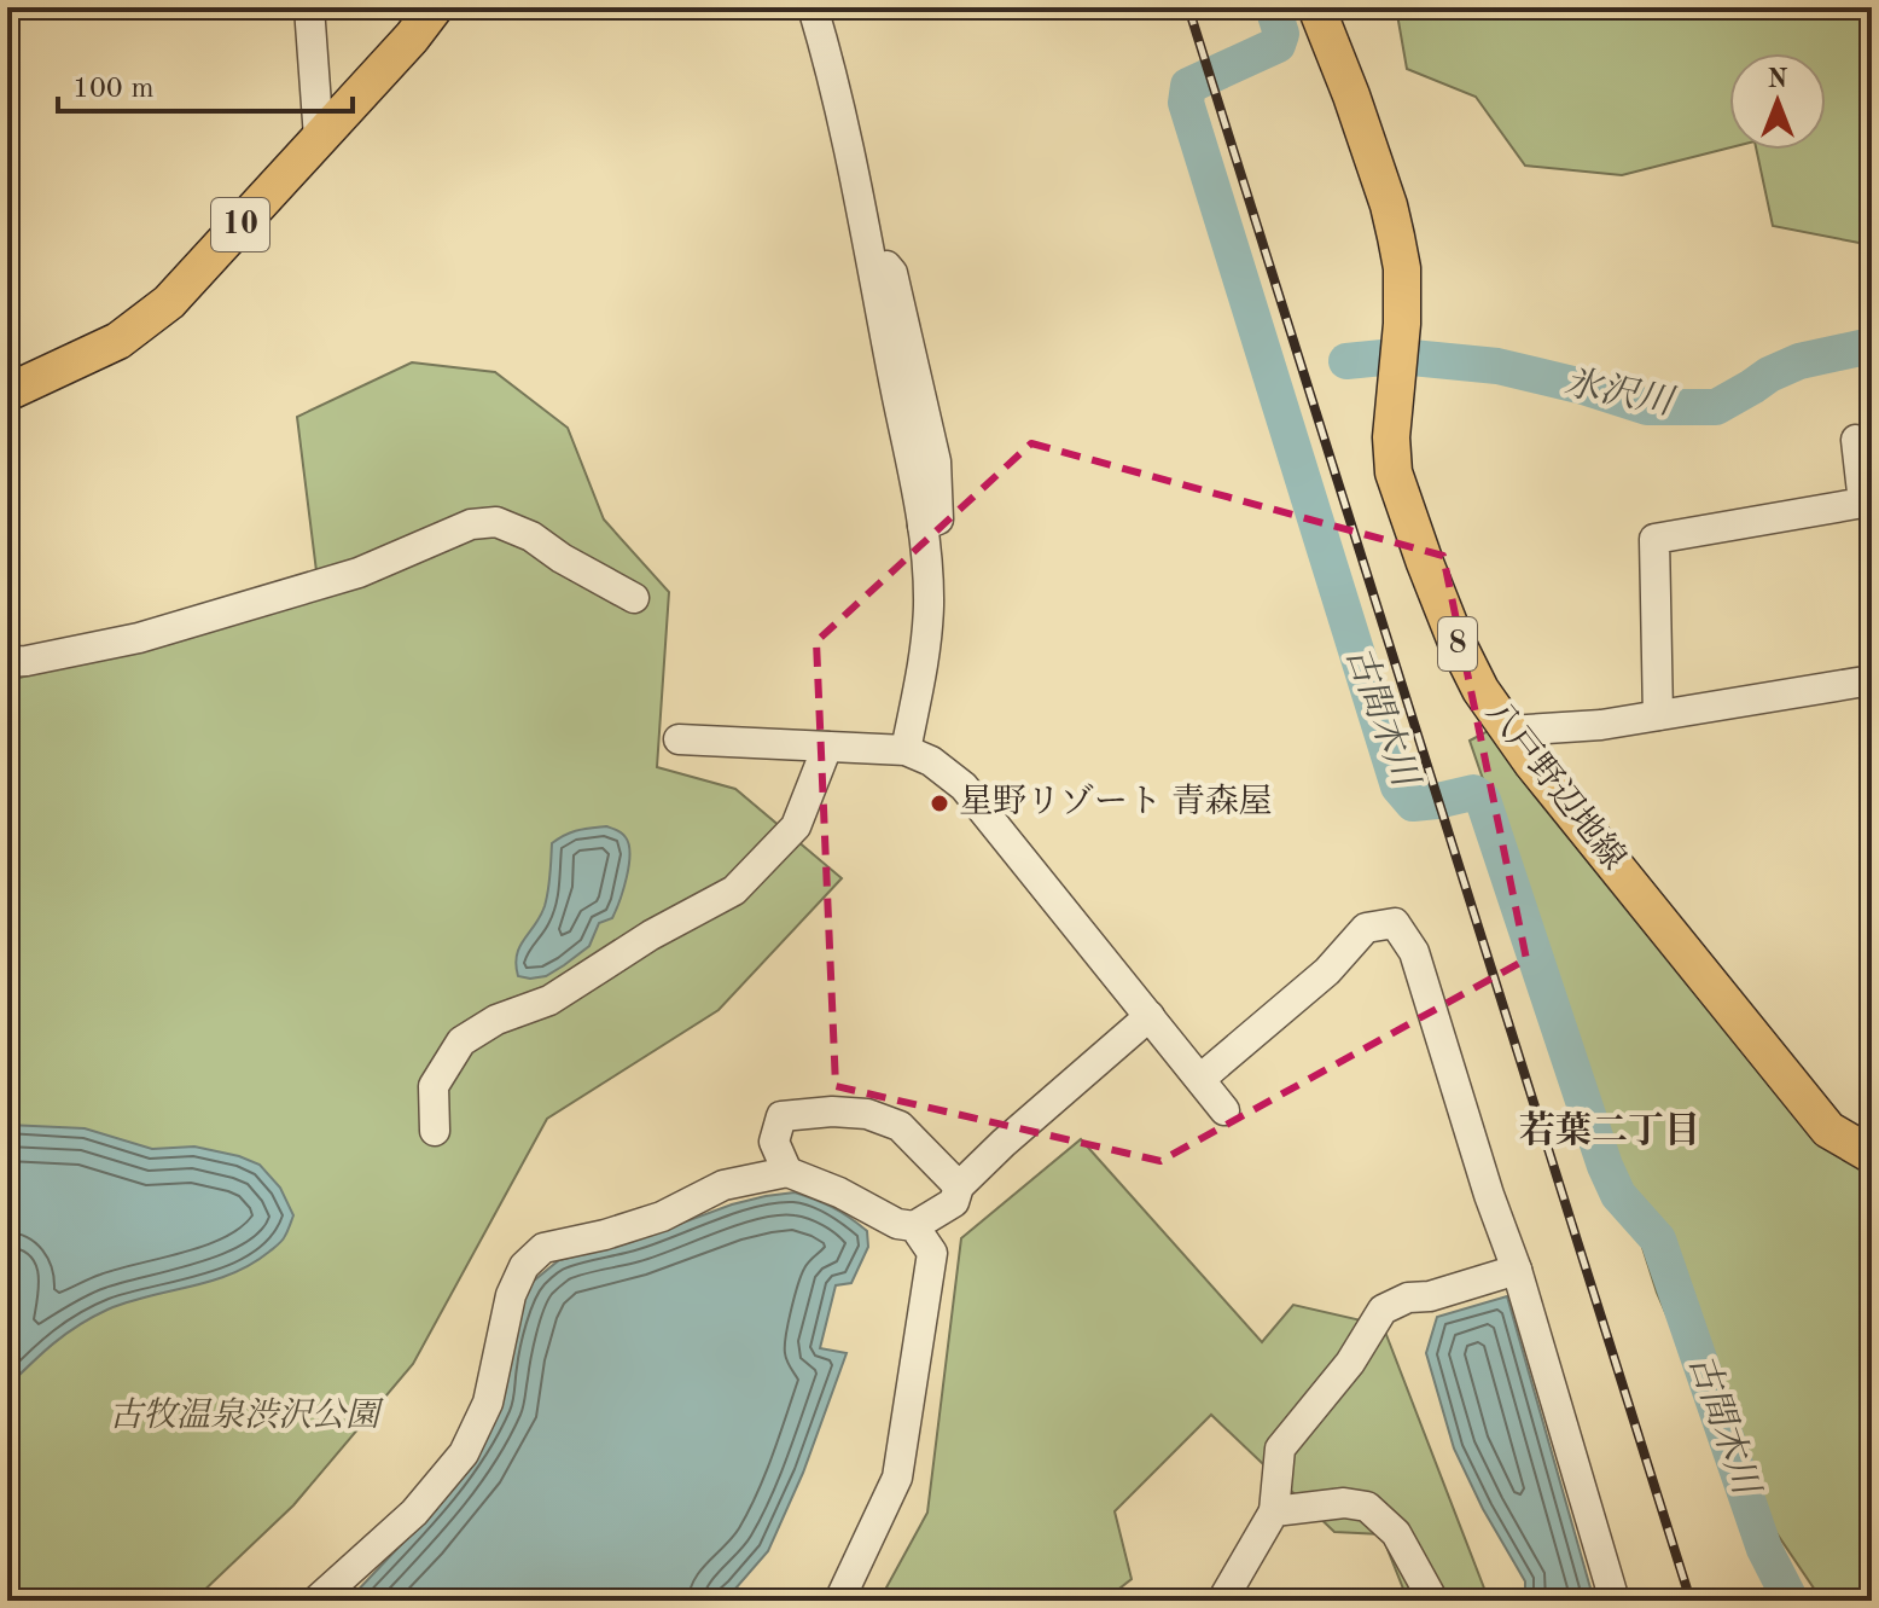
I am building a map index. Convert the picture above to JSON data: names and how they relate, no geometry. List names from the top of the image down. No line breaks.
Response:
{"streets":{"main road":["10","8","八戸野辺地線"]},"districts":["若葉二丁目"],"water":["氷沢川","古間木川"],"parks":["古牧温泉渋沢公園"],"places":["星野リゾート 青森屋"],"scale_bar":"100 m","north":"top"}
